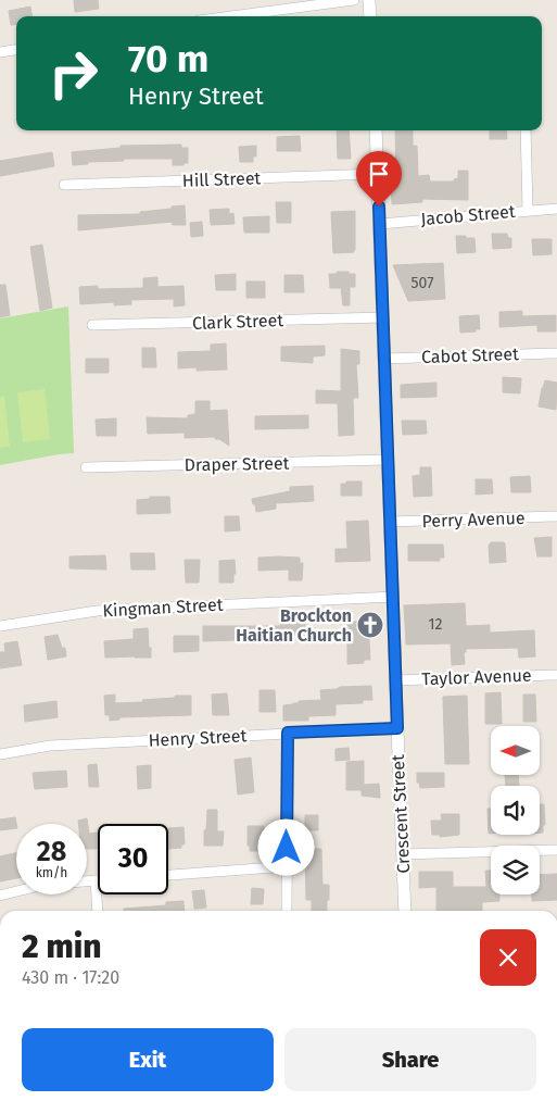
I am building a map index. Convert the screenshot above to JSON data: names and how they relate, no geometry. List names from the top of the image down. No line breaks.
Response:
{"streets":{"main road":["Crescent Street"],"street":["Hill Street","Jacob Street","Clark Street","Cabot Street","Draper Street","Perry Avenue","Kingman Street","Taylor Avenue","Henry Street"]},"crossings":[["Hill Street","Crescent Street"],["Jacob Street","Crescent Street"],["Clark Street","Crescent Street"],["Cabot Street","Crescent Street"],["Draper Street","Crescent Street"],["Perry Avenue","Crescent Street"],["Kingman Street","Crescent Street"],["Taylor Avenue","Crescent Street"],["Henry Street","Crescent Street"]],"places":{"church":["Brockton Haitian Church"]},"house_numbers":["507","12"],"north":"left","page":{"turn":["70 m","Henry Street"],"speed":"28 km/h","limit":"30","heading":["2 min","430 m · 17:20"],"buttons":["Exit","Share"]}}
